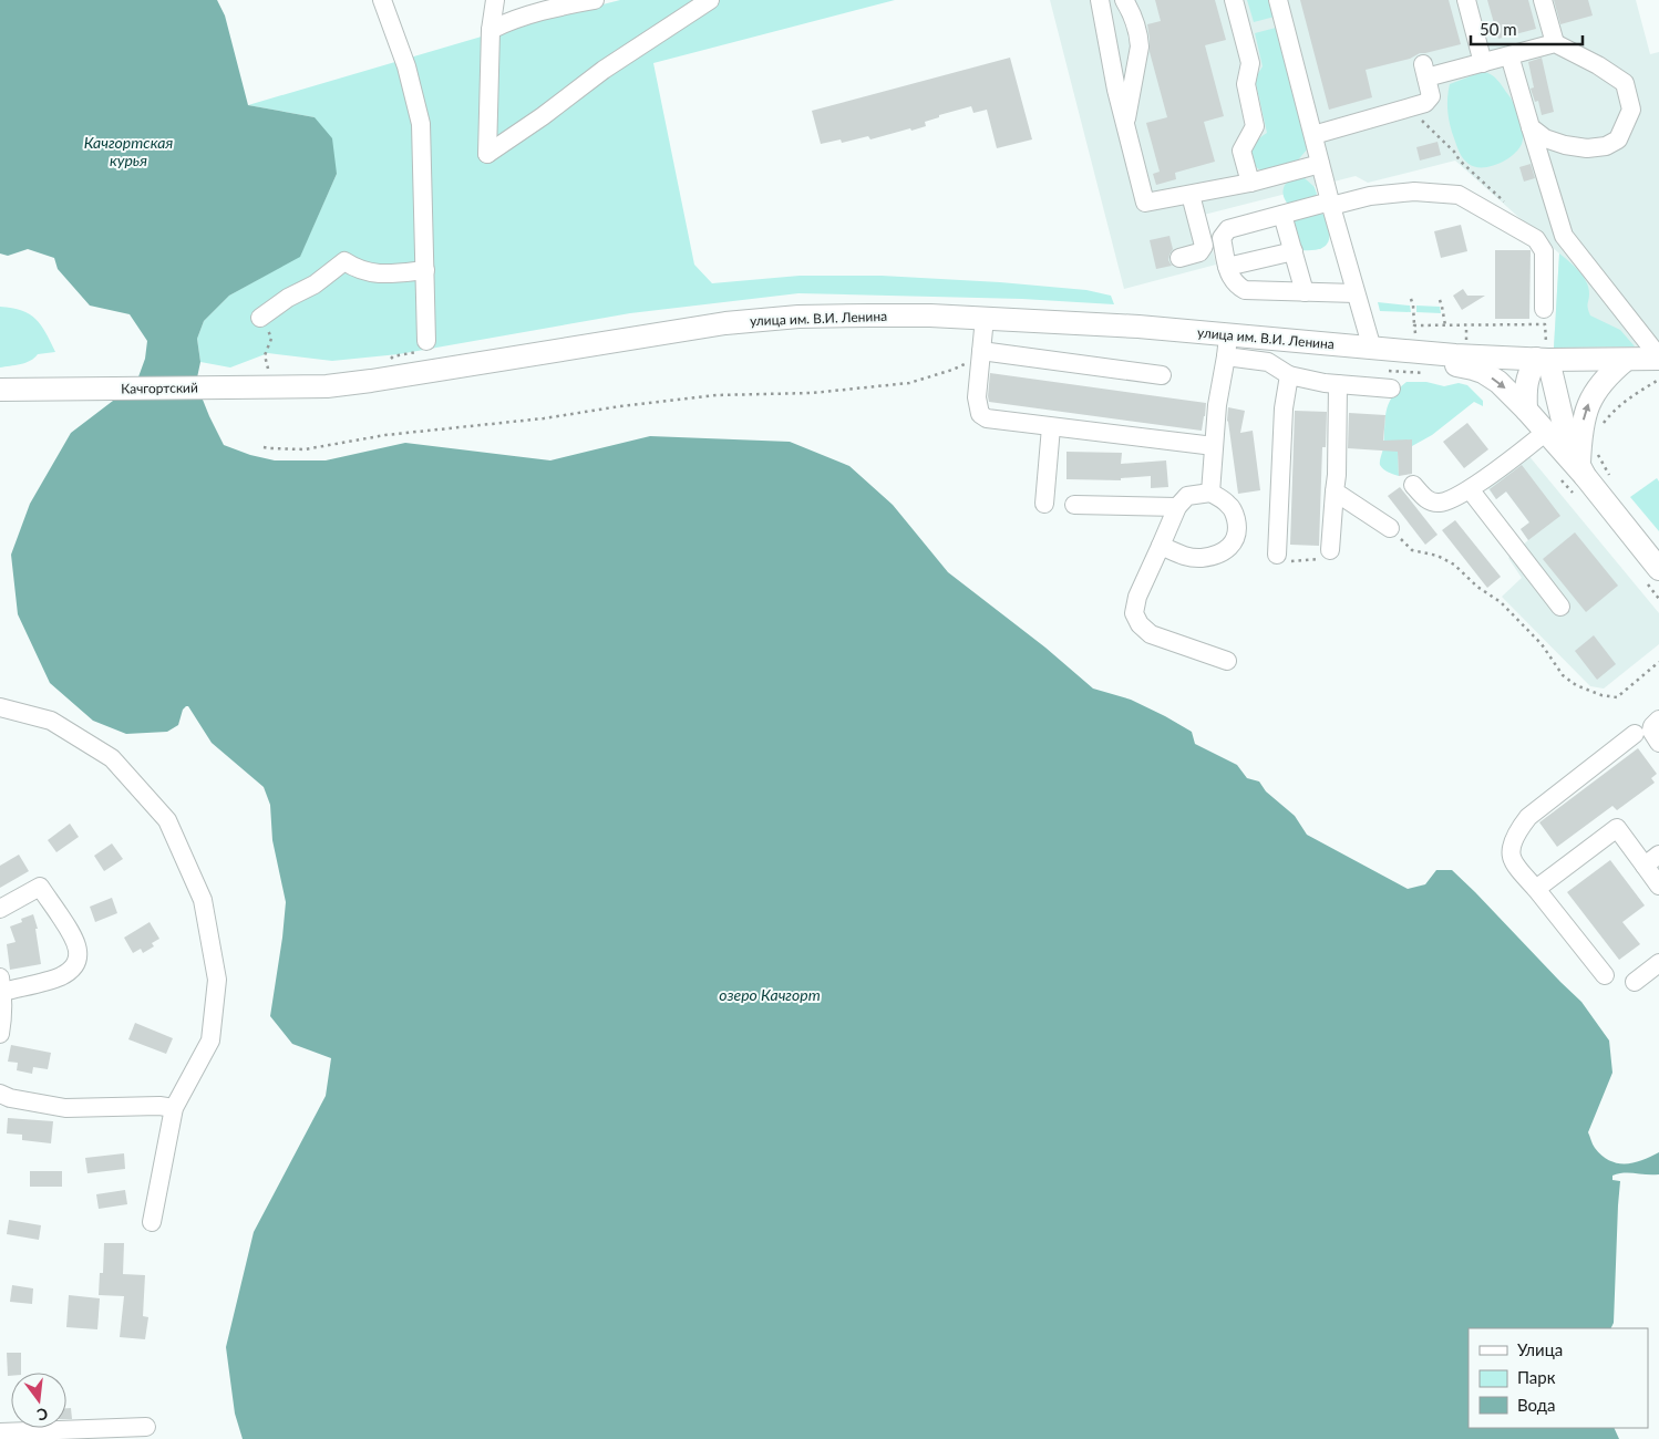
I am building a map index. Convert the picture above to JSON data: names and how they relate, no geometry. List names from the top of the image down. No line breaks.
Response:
{"streets":{"main road":["улица им. В.И. Ленина","Качгортский"]},"crossings":[["улица им. В.И. Ленина","Качгортский"]],"water":["Качгортская курья","озеро Качгорт"],"legend":["Улица","Парк","Вода"],"scale_bar":"50 m","north":"bottom"}
